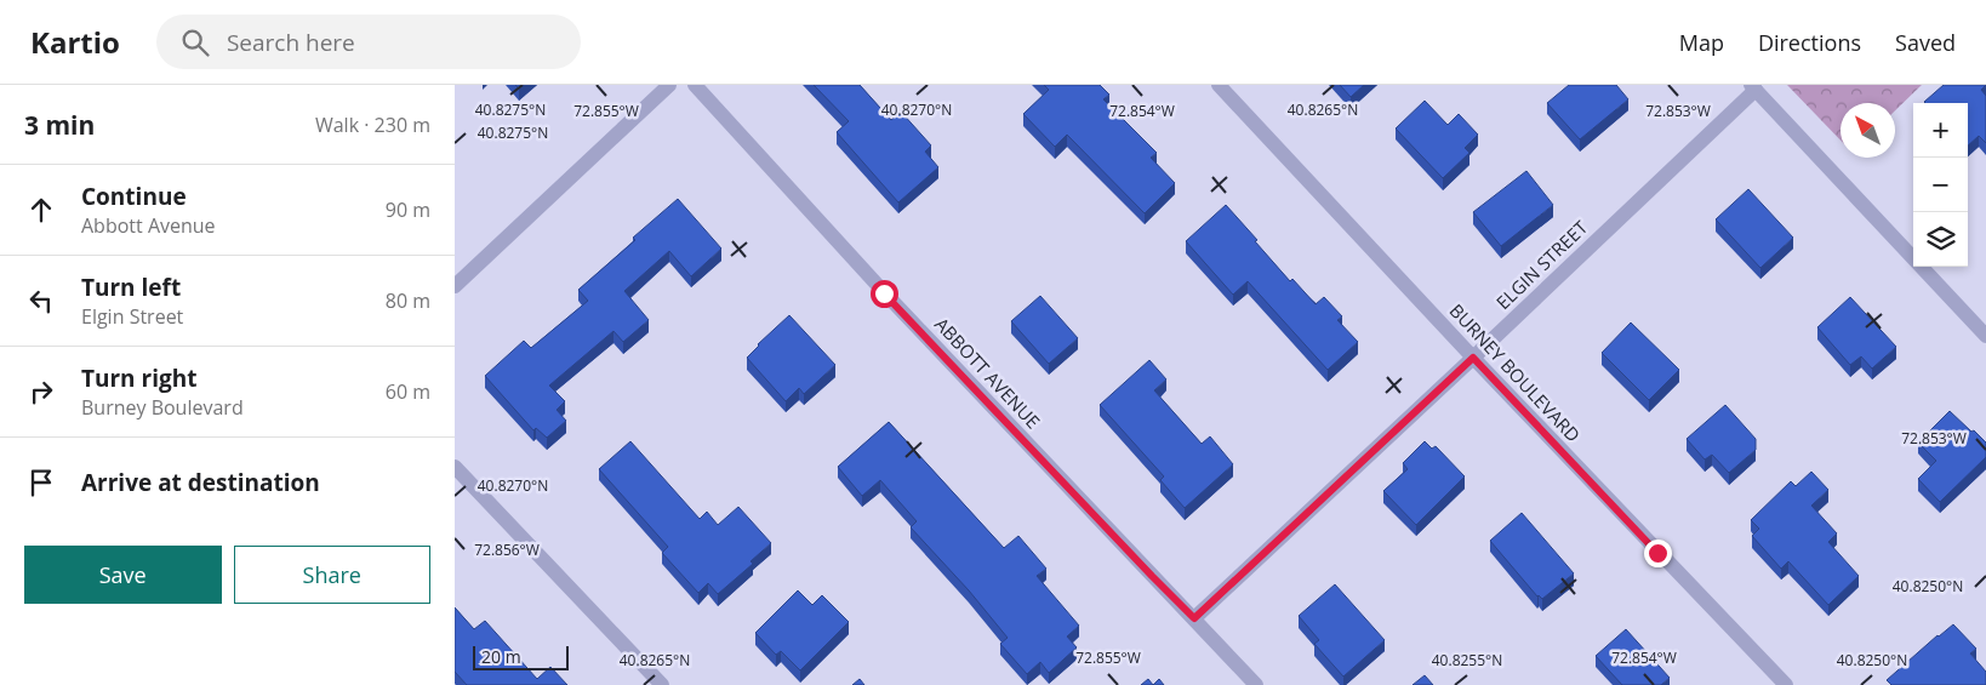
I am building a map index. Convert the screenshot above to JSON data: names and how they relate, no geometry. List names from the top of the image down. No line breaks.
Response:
{"streets":{"street":["ELGIN STREET","ABBOTT AVENUE","BURNEY BOULEVARD"]},"crossings":[["ELGIN STREET","ABBOTT AVENUE"],["ELGIN STREET","BURNEY BOULEVARD"]],"scale_bar":"20 m","north":"top left","page":{"header":"Kartio","search":"Search here","nav":["Map","Directions","Saved"],"heading":["3 min","Walk · 230 m"],"map_buttons":["+","−"],"list":[["Continue","Abbott Avenue","90 m"],["Turn left","Elgin Street","80 m"],["Turn right","Burney Boulevard","60 m"],"Arrive at destination"],"buttons":["Save","Share"],"scale":"20 m"},"coordinates":["40.8275°N","40.8270°N","40.8265°N","72.855°W","72.854°W","72.853°W","72.856°W","40.8250°N","40.8255°N"]}
